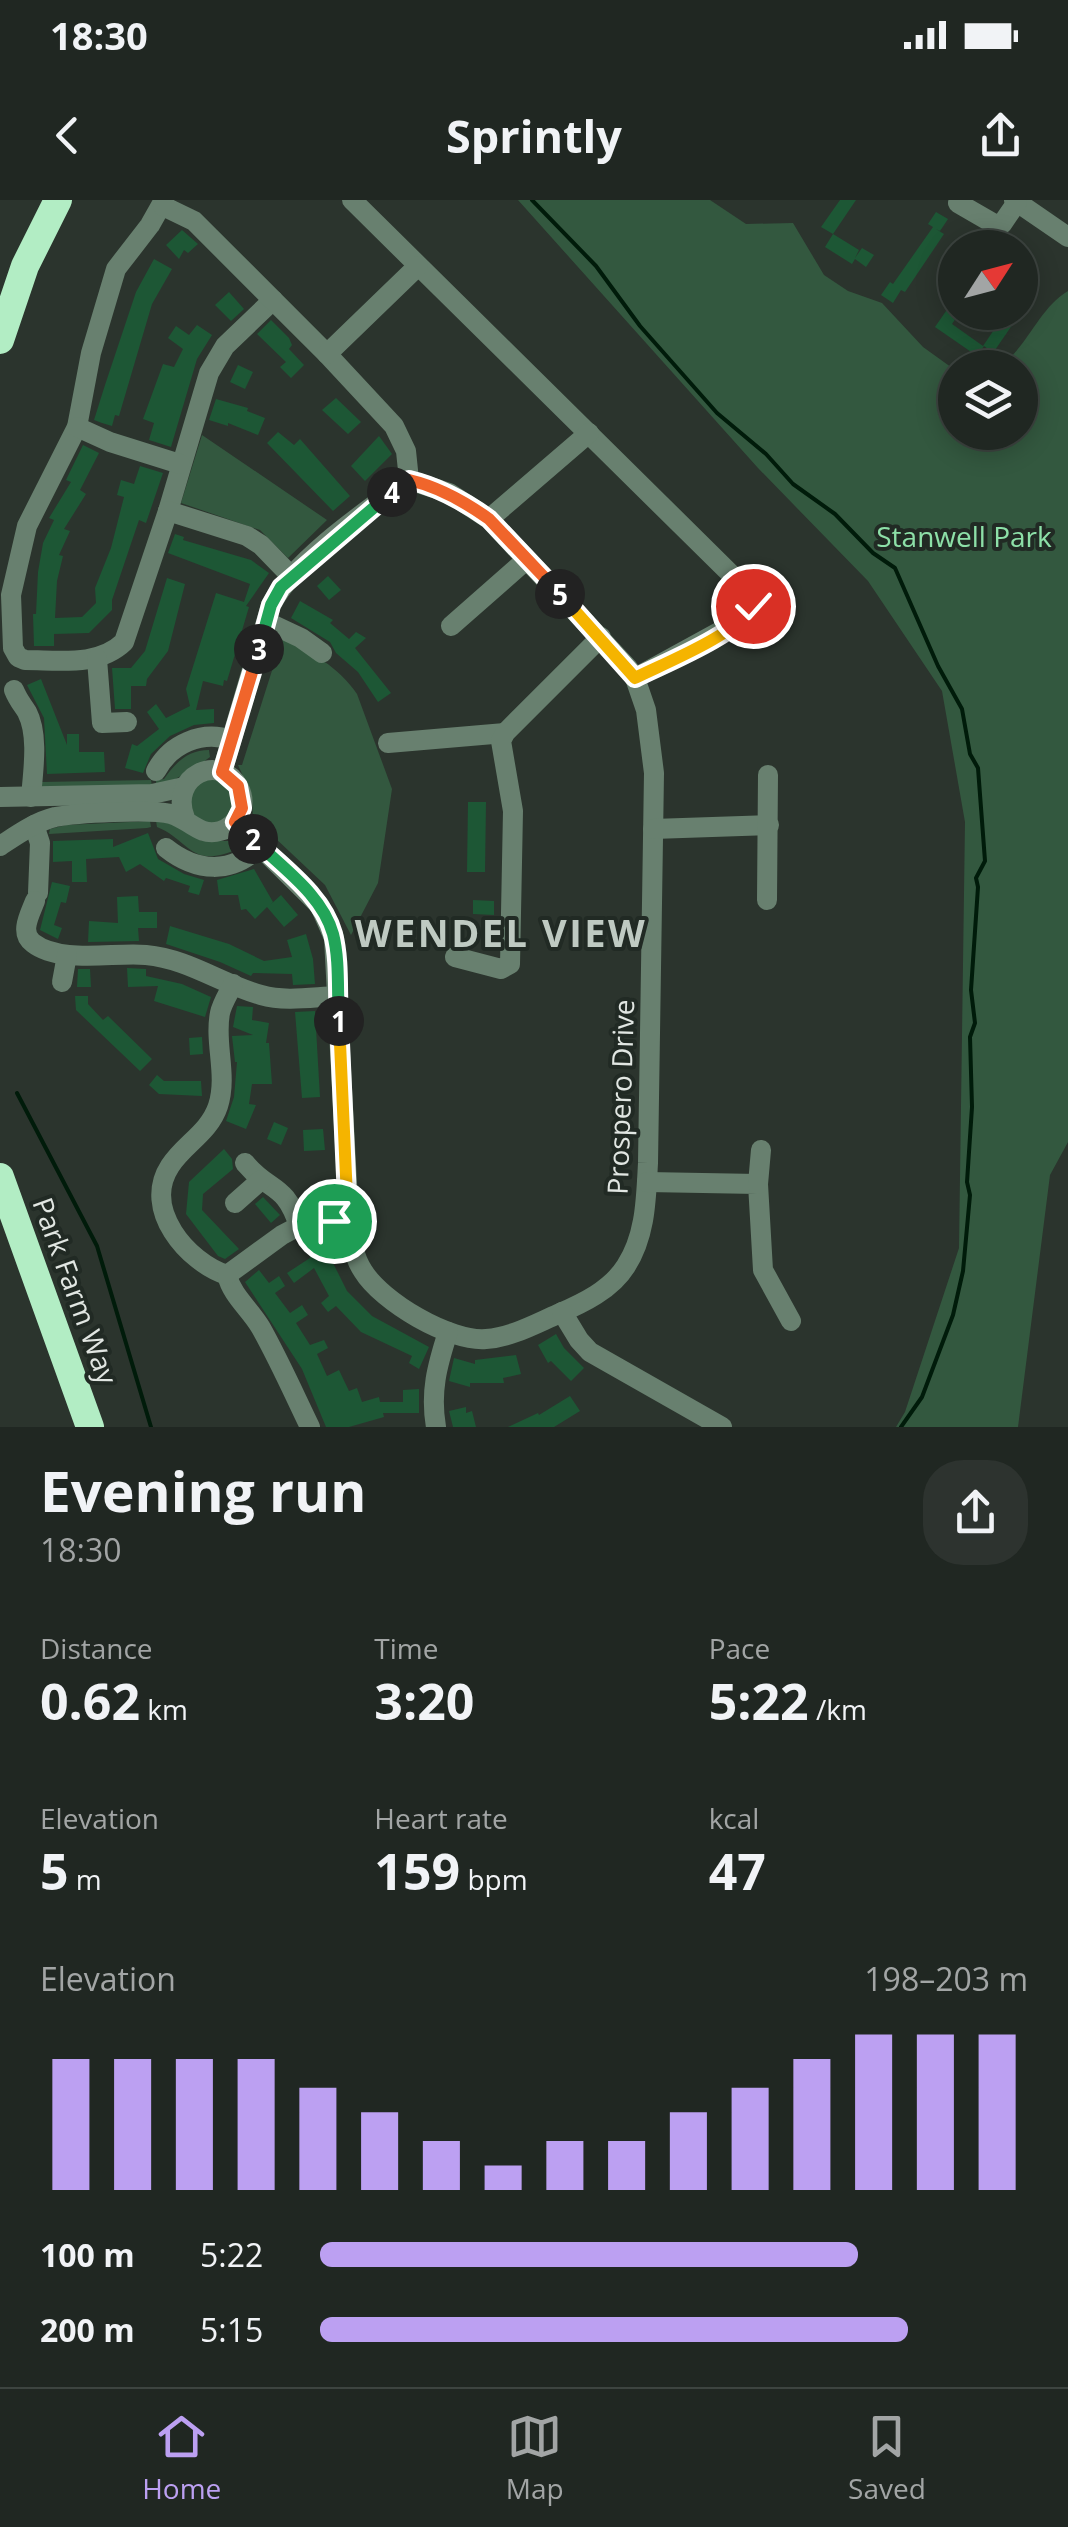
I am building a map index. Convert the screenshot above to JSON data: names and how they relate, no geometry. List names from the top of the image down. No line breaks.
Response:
{"streets":{"highway":["Park Farm Way"],"street":["Prospero Drive"]},"districts":["WENDEL VIEW"],"parks":["Stanwell Park"],"north":"top right","page":{"status":"18:30","header":"Sprintly","pins":["4","5","3","2","1"],"heading":["Evening run","18:30"],"stats":[["Distance","0.62 km"],["Time","3:20"],["Pace","5:22 /km"],["Elevation","5 m"],["Heart rate","159 bpm"],["kcal","47"]],"chart":["Elevation","198–203 m"],"list":[{"name":"100 m","note":"5:22"},{"name":"200 m","note":"5:15"}],"tabs":["Home","Map","Saved"]}}
